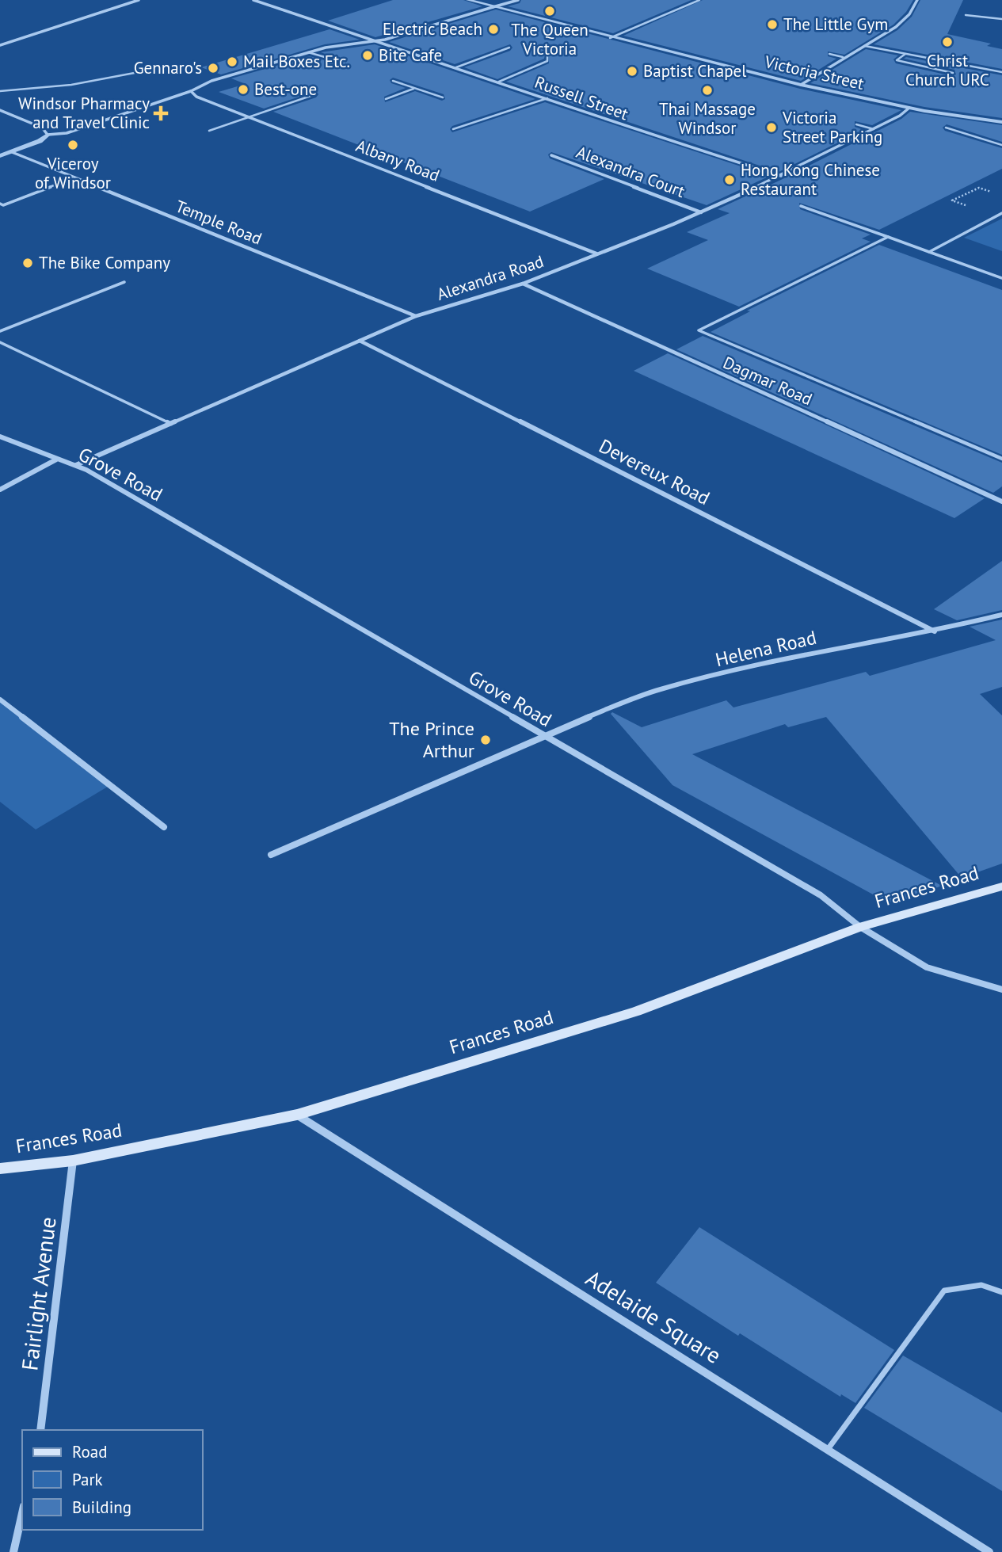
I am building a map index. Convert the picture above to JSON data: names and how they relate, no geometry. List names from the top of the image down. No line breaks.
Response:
{"streets":{"main road":["Frances Road"],"street":["Victoria Street","Russell Street","Albany Road","Alexandra Court","Temple Road","Alexandra Road","Dagmar Road","Devereux Road","Grove Road","Helena Road","Fairlight Avenue","Adelaide Square"]},"crossings":[["Victoria Street","Alexandra Road"],["Russell Street","Alexandra Road"],["Albany Road","Alexandra Road"],["Alexandra Court","Alexandra Road"],["Temple Road","Alexandra Road"],["Alexandra Road","Dagmar Road"],["Alexandra Road","Devereux Road"],["Alexandra Road","Grove Road"],["Devereux Road","Helena Road"],["Grove Road","Helena Road"],["Grove Road","Frances Road"],["Frances Road","Fairlight Avenue"],["Frances Road","Adelaide Square"]],"places":{"other":["The Queen Victoria","The Little Gym","Electric Beach","Christ Church URC","Bite Cafe","Mail Boxes Etc.","Gennaro's","Baptist Chapel","Best-one","Thai Massage Windsor","Victoria Street Parking","Viceroy of Windsor","Hong Kong Chinese Restaurant","The Bike Company","The Prince Arthur"],"health":["Windsor Pharmacy and Travel Clinic"]},"legend":["Road","Park","Building"]}
